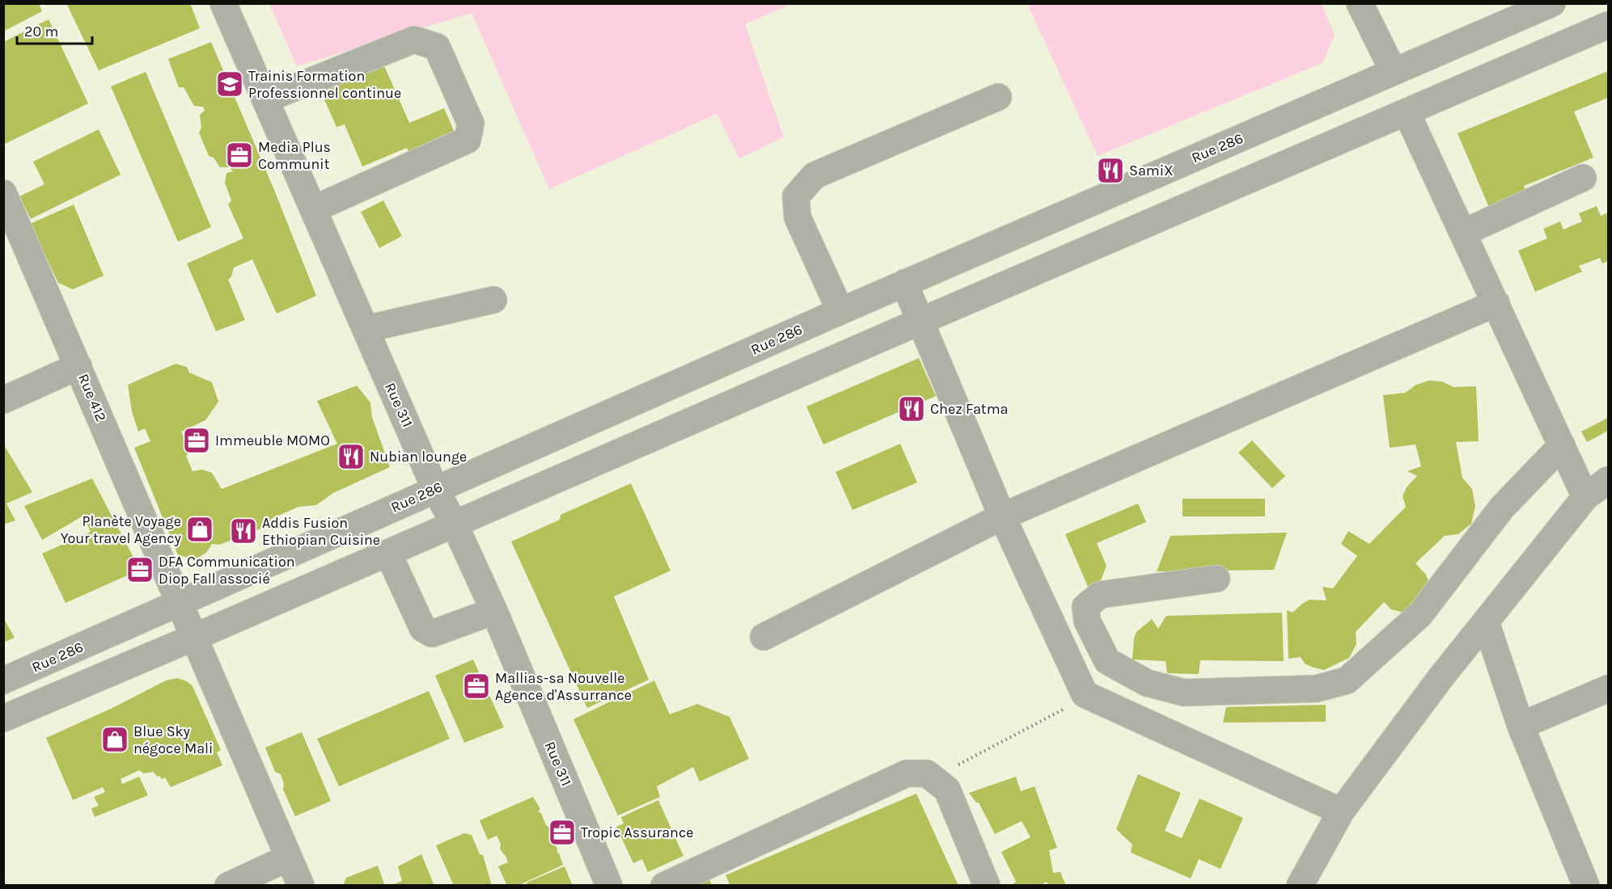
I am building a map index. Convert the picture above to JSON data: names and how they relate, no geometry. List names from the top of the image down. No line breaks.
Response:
{"streets":{"street":["Rue 286","Rue 412","Rue 311"]},"crossings":[["Rue 286","Rue 412"],["Rue 286","Rue 311"]],"places":{"school or university":["Trainis Formation Professionnel continue"],"office":["Media Plus Communit","Immeuble MOMO","DFA Communication Diop Fall associé","Mallias-sa Nouvelle Agence d'Assurrance","Tropic Assurance"],"restaurant":["SamiX","Chez Fatma","Nubian lounge","Addis Fusion Ethiopian Cuisine"],"shop":["Planète Voyage Your travel Agency","Blue Sky négoce Mali"]},"scale_bar":"20 m"}
